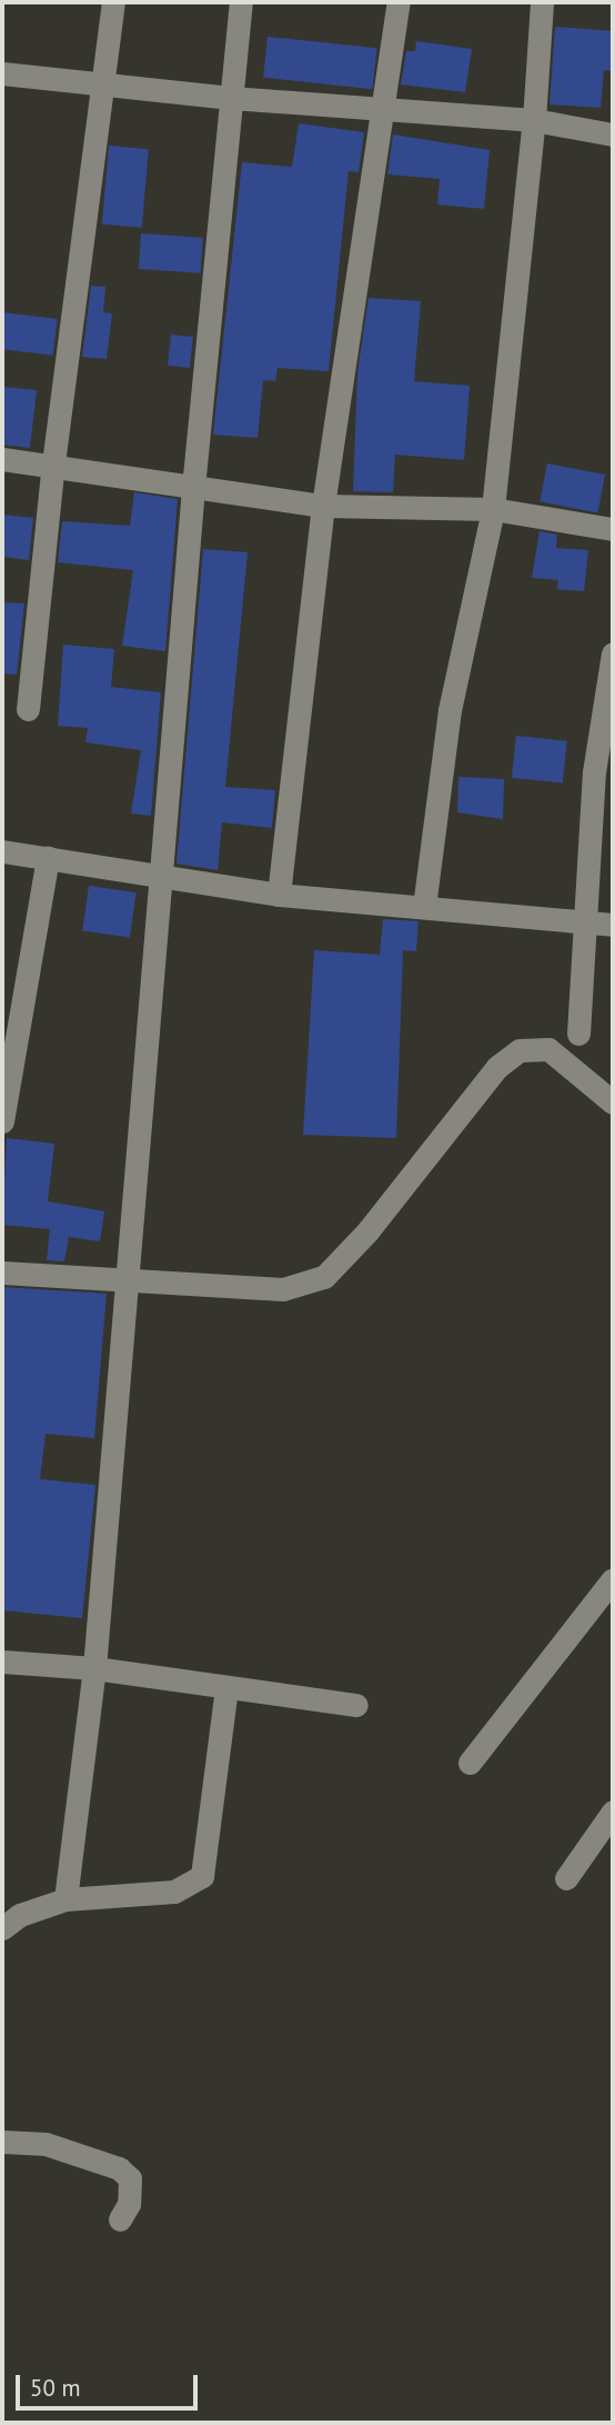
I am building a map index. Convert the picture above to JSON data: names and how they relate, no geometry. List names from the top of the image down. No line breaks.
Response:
{"scale_bar":"50 m"}
